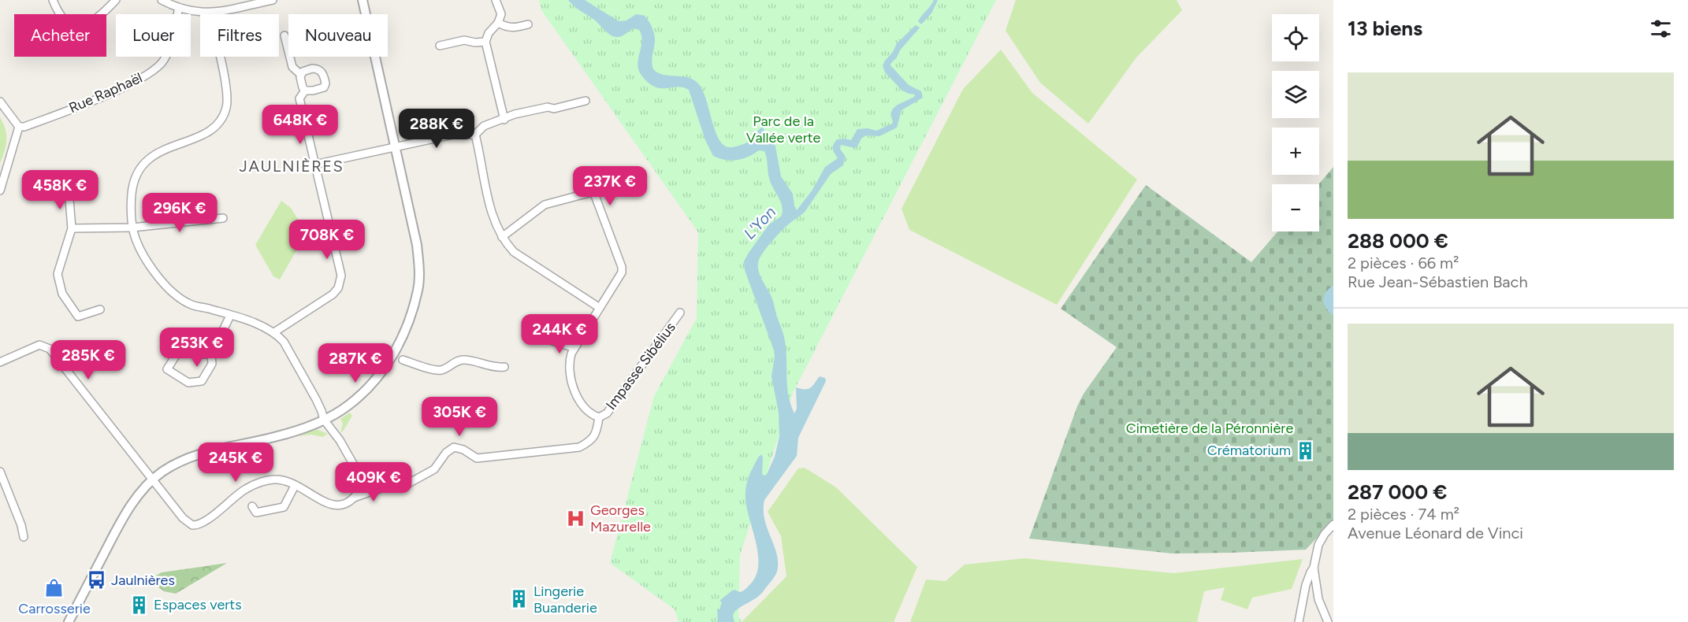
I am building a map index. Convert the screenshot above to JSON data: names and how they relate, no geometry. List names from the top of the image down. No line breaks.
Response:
{"streets":{"street":["Rue Raphaël","Impasse Sibélius"]},"districts":["JAULNIÈRES"],"water":["L'Yon"],"parks":["Parc de la Vallée verte","Cimetière de la Péronnière"],"places":{"building":["Crématorium","Lingerie Buanderie","Espaces verts"],"hospital":["Georges Mazurelle"],"bus stop":["Jaulnières"],"shop":["Carrosserie"]},"page":{"heading":"13 biens","map_buttons":["+","−"],"chip":["Acheter","Louer","Filtres","Nouveau"],"list":[{"name":"288 000 €","note":"2 pièces · 66 m² · Rue Jean-Sébastien Bach"},{"name":"287 000 €","note":"2 pièces · 74 m² · Avenue Léonard de Vinci"}],"price":["648K €","288K €","237K €","458K €","296K €","708K €","244K €","253K €","285K €","287K €","305K €","245K €","409K €"]}}
